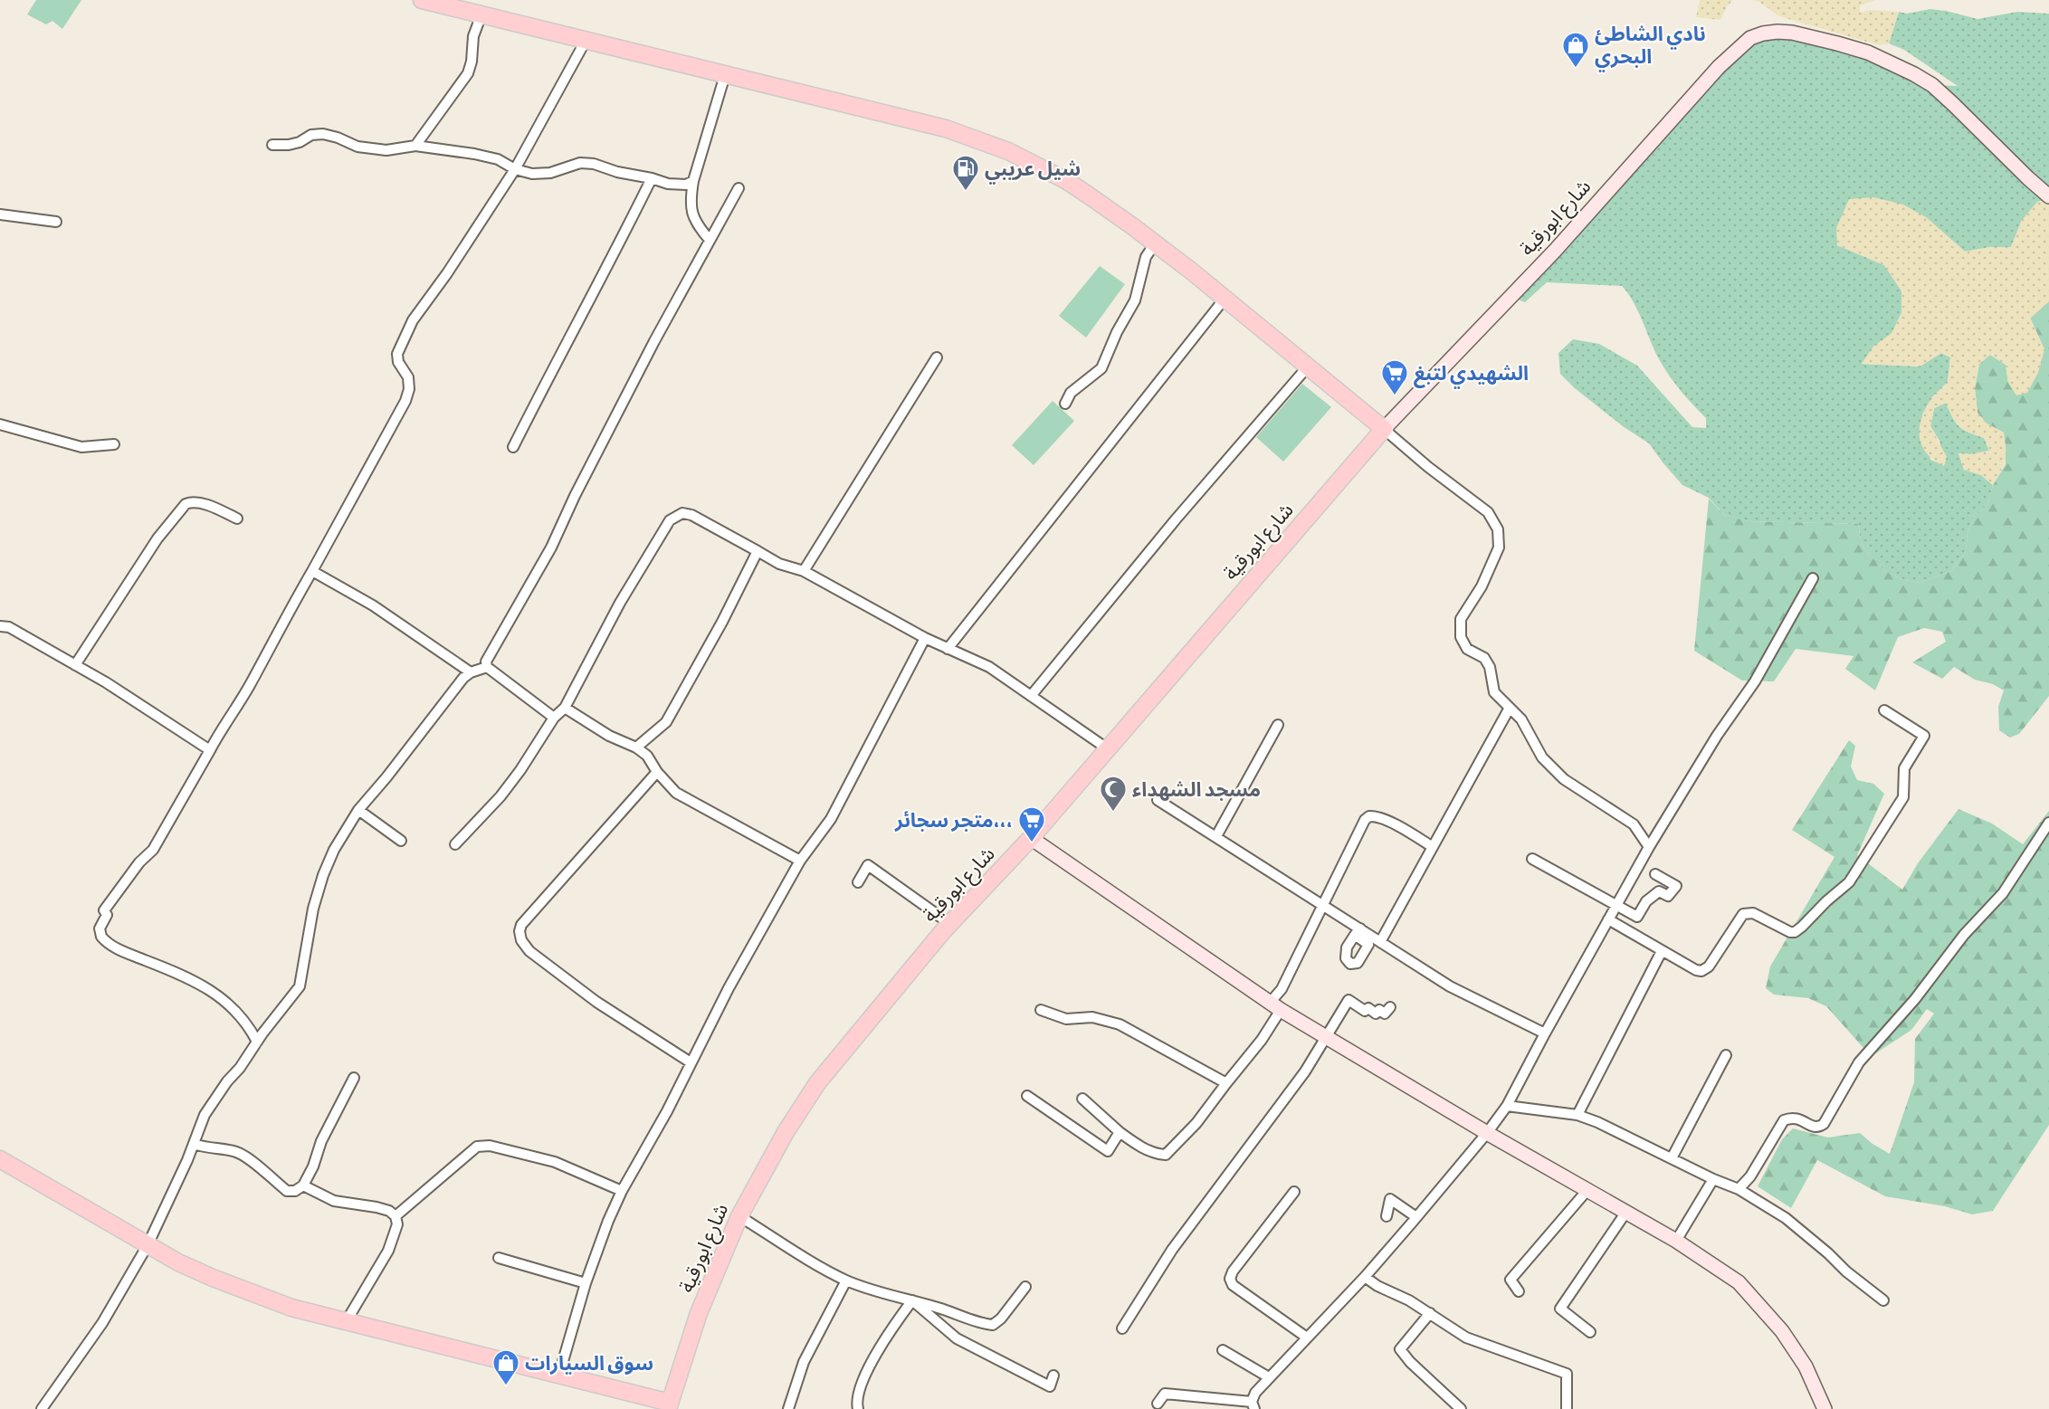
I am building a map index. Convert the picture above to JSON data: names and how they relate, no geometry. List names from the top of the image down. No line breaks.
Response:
{"streets":{"main road":["شارع ابورقية"]},"places":{"shop":["نادي الشاطئ البحري","سوق السيارات"],"fuel station":["شيل عريبي"],"supermarket":["الشهيدي لتبغ","متجر سجائر،،،"],"mosque":["مسجد الشهداء"]}}
